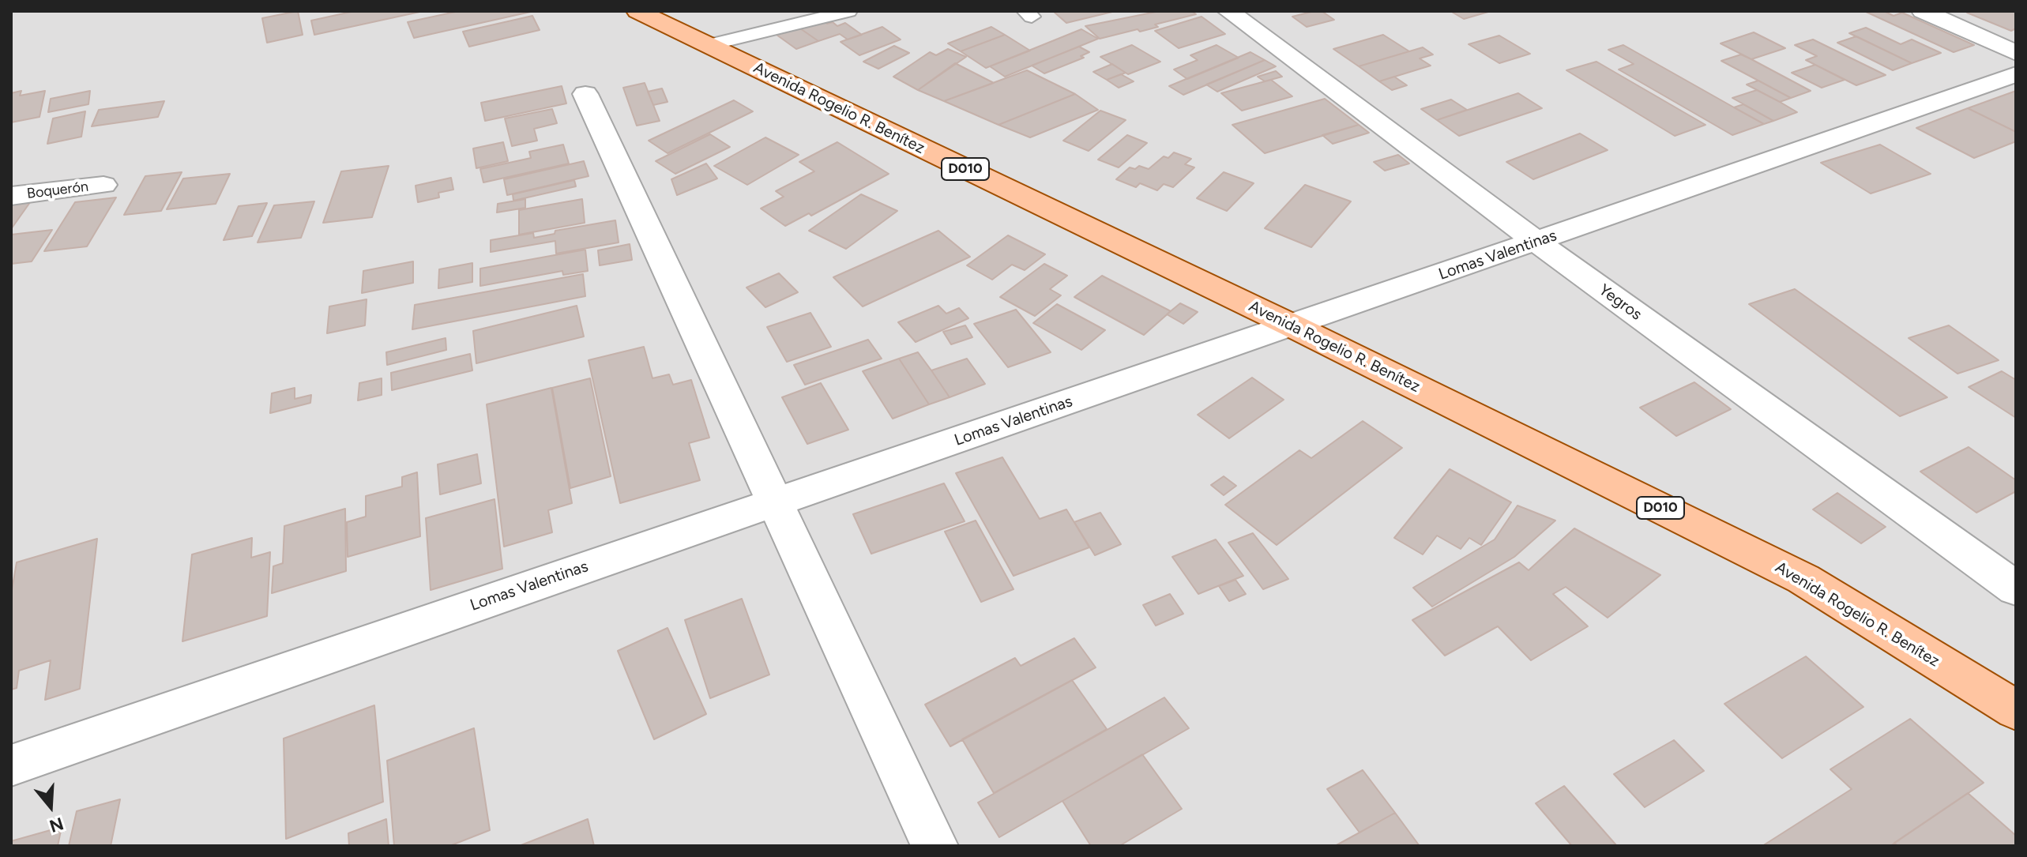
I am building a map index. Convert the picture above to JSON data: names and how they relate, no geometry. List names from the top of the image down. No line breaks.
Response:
{"streets":{"main road":["Avenida Rogelio R. Benítez","D010"],"street":["Boquerón","Lomas Valentinas","Yegros"]},"crossings":[["Avenida Rogelio R. Benítez","Lomas Valentinas"],["Lomas Valentinas","Yegros"]],"north":"bottom"}
